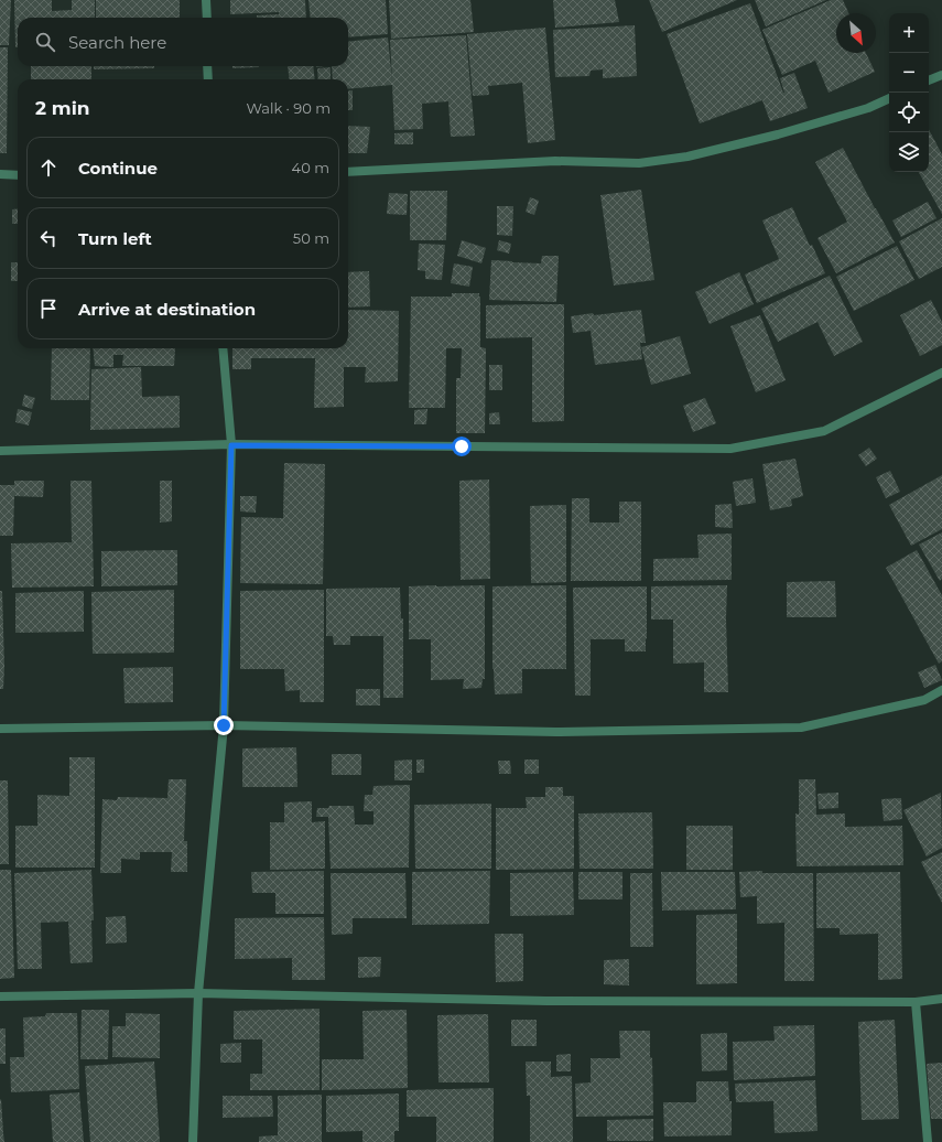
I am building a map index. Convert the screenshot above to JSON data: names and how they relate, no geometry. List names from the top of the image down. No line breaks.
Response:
{"north":"bottom right","page":{"map_buttons":["+","−"],"search":"Search here","heading":["2 min","Walk · 90 m"],"list":[["Continue","40 m"],["Turn left","50 m"],"Arrive at destination"]}}
